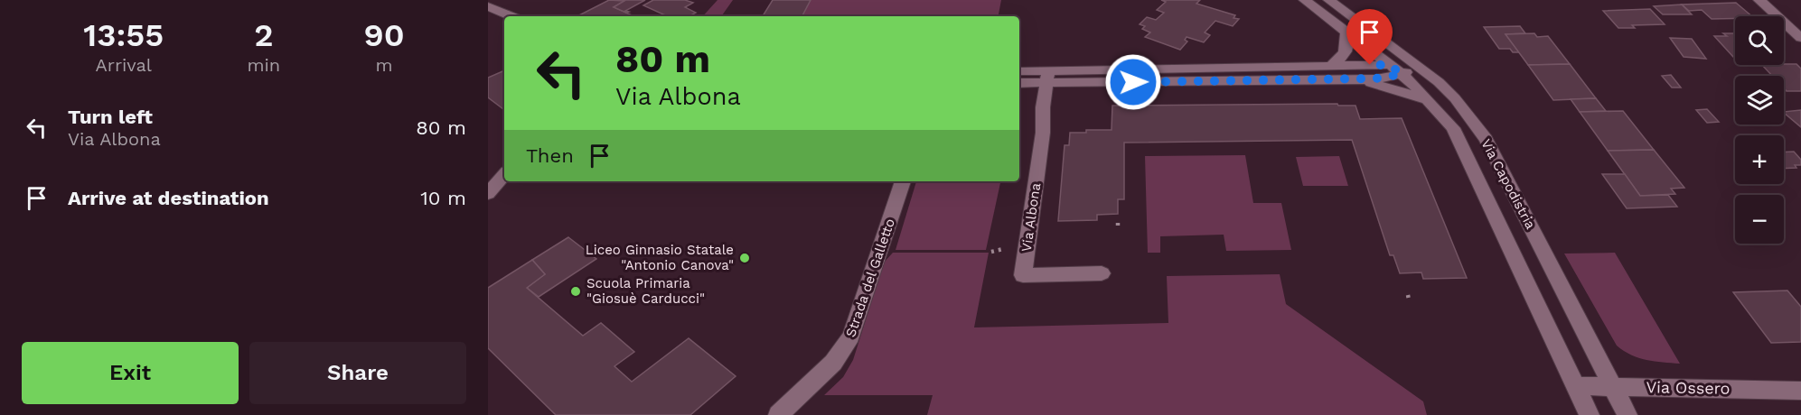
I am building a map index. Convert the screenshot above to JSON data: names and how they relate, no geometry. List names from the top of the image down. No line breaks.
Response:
{"streets":{"street":["Via Capodistria","Via Albona","Strada del Galletto","Via Ossero"]},"crossings":[["Via Capodistria","Via Ossero"]],"places":["Liceo Ginnasio Statale \"Antonio Canova\"","Scuola Primaria \"Giosuè Carducci\""],"page":{"eta":["13:55","Arrival","2","min","90","m"],"map_buttons":["+","−"],"turn":["80 m","Via Albona"],"list":[{"name":"Turn left","note":"Via Albona","value":"80 m"},{"name":"Arrive at destination","value":"10 m"}],"then":"Then","buttons":["Exit","Share"]}}
